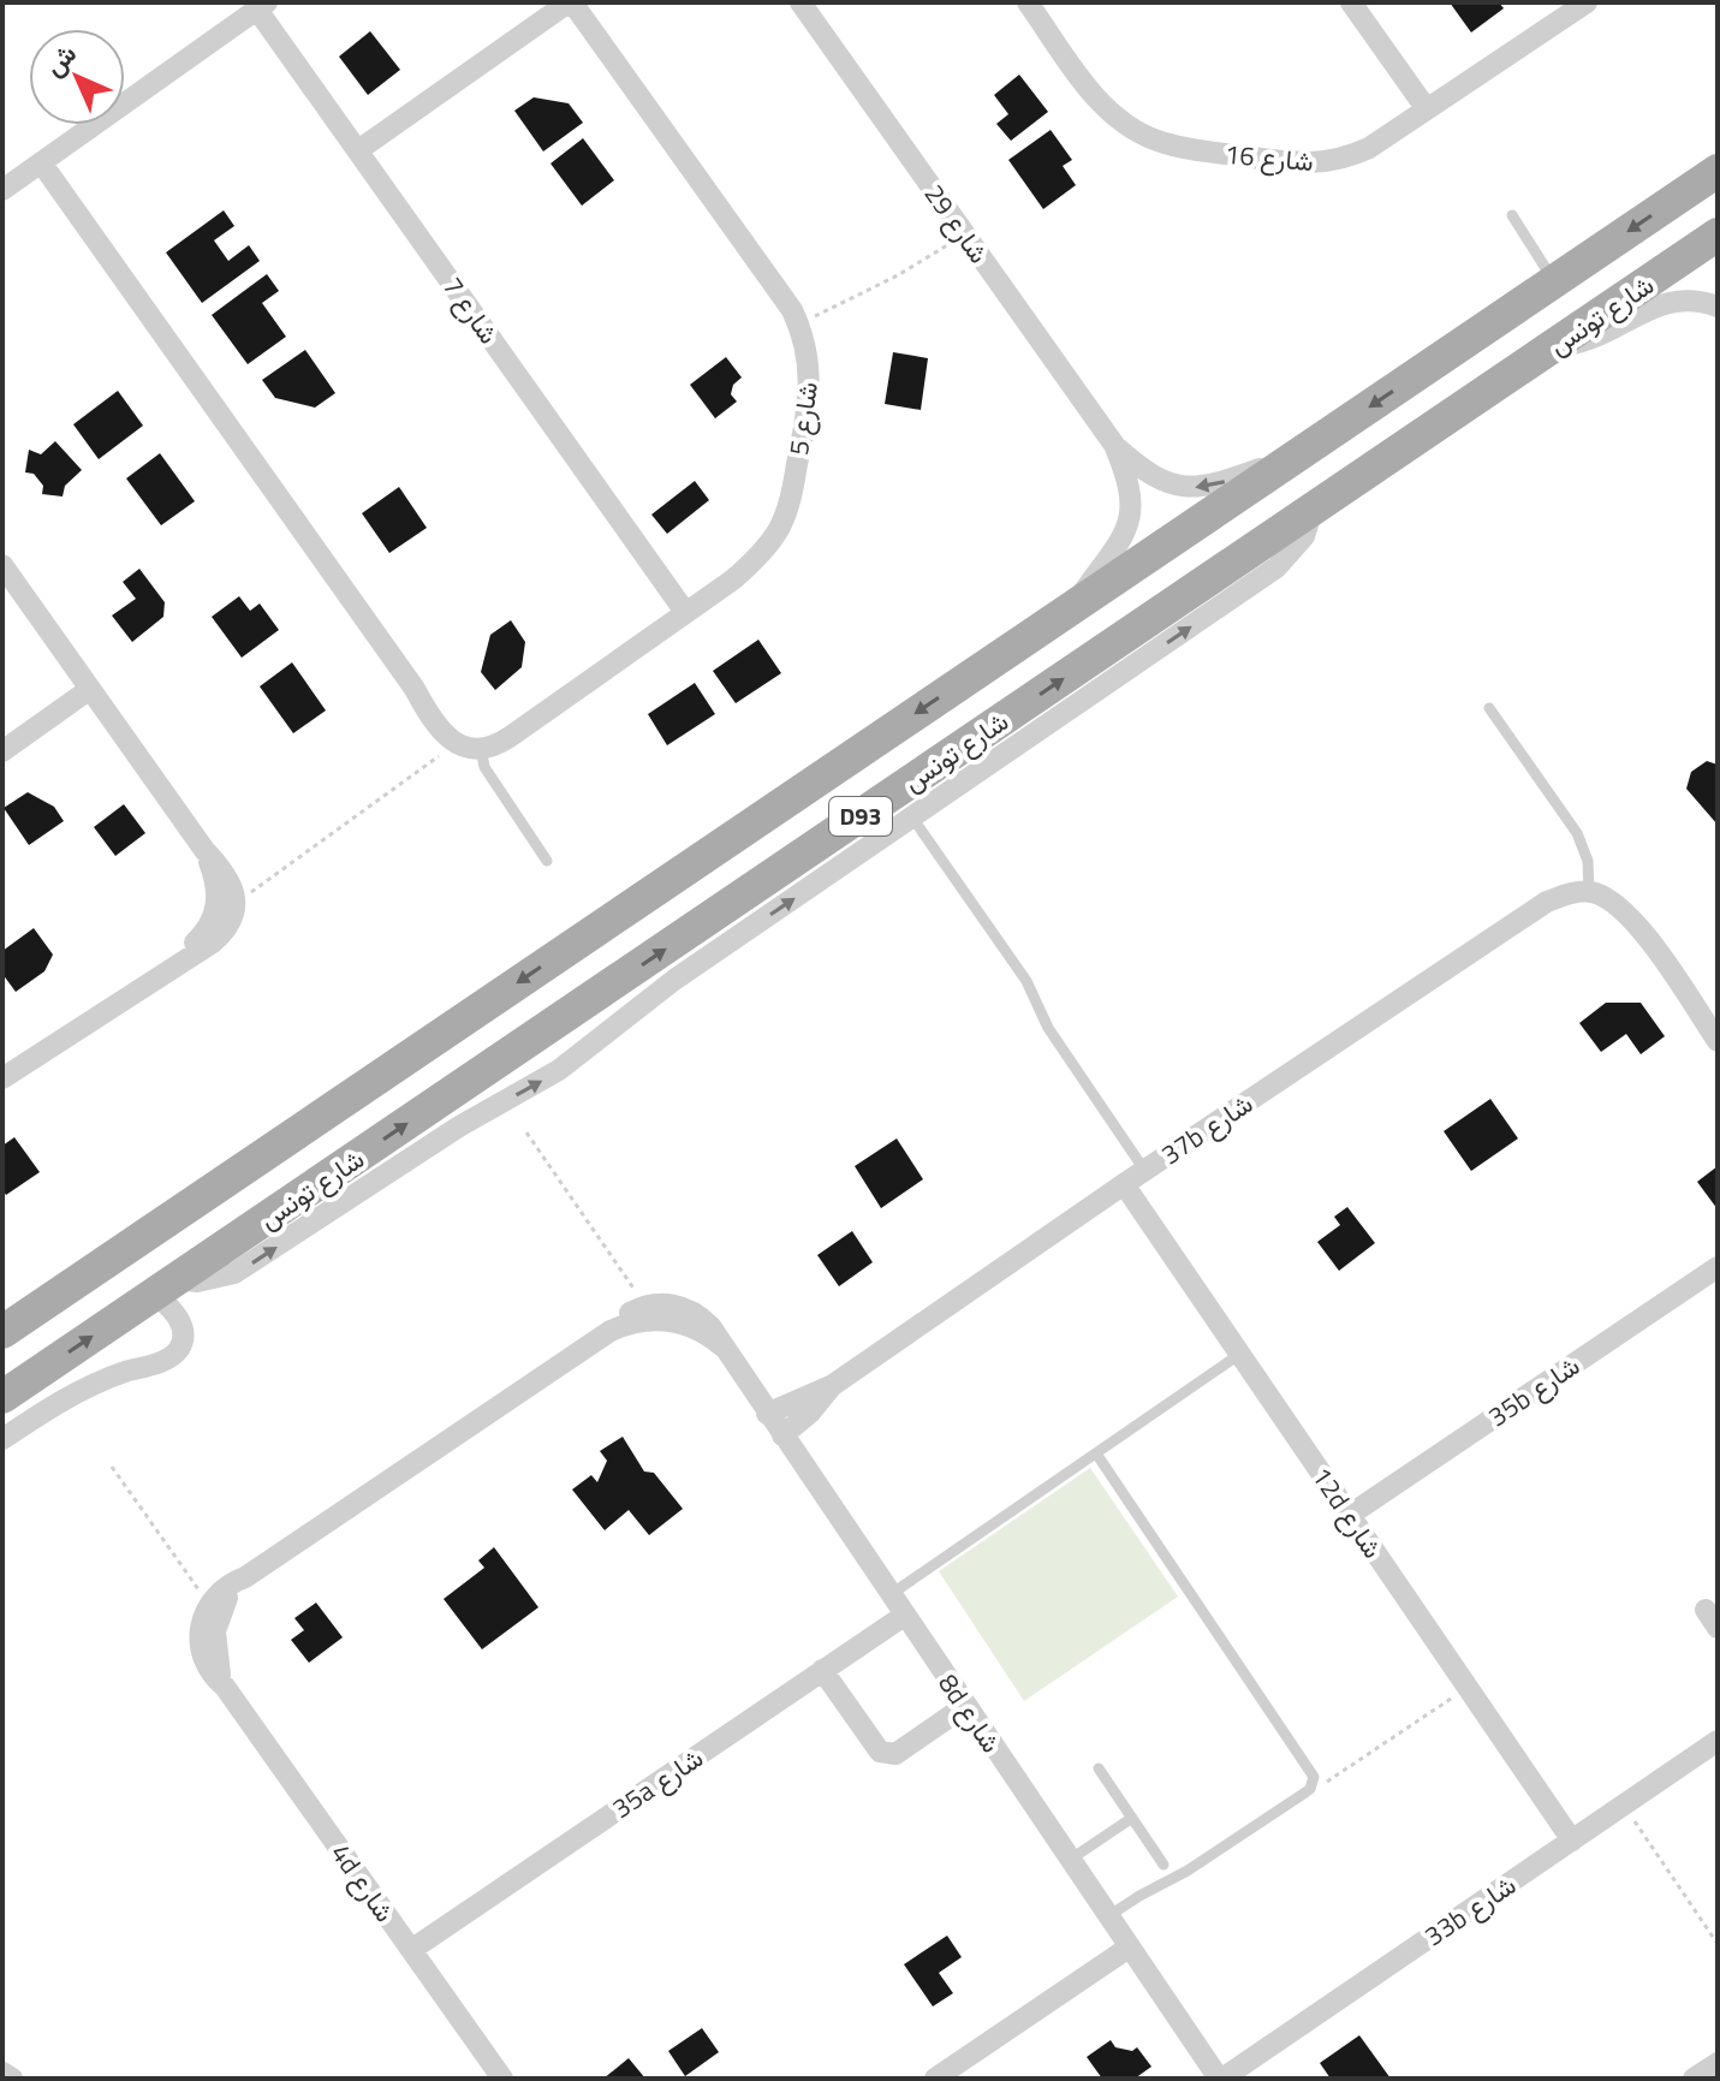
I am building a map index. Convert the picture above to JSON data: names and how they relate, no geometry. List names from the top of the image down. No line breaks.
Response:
{"streets":{"main road":["شارع تونس","D93"],"street":["شارع 16","شارع 29","شارع 7","شارع 5","37b شارع","35b شارع","12d شارع","8d شارع","35a شارع","4d شارع","33b شارع"]},"crossings":[["شارع 29","شارع تونس"],["شارع 7","شارع 5"],["37b شارع","12d شارع"],["37b شارع","8d شارع"],["35b شارع","12d شارع"],["12d شارع","33b شارع"],["8d شارع","35a شارع"],["8d شارع","33b شارع"],["35a شارع","4d شارع"]],"north":"top left"}
